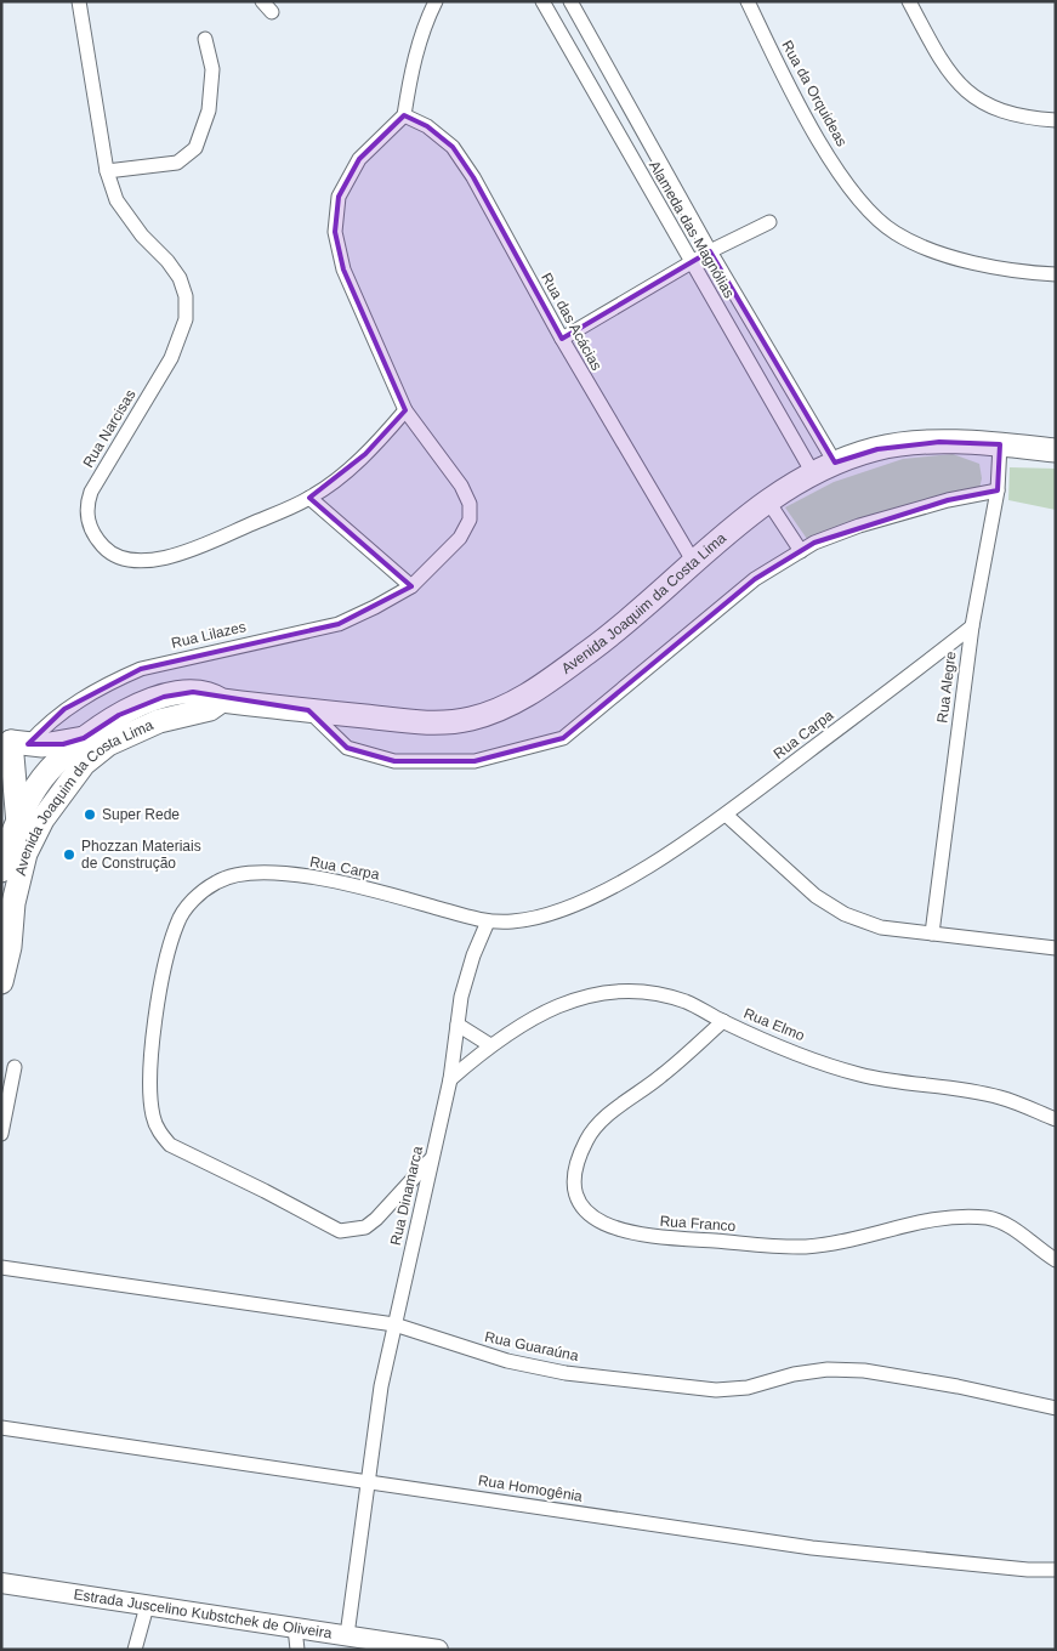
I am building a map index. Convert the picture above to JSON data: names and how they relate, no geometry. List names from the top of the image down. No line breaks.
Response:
{"streets":{"main road":["Avenida Joaquim da Costa Lima"],"street":["Rua da Orquideas","Alameda das Magnólias","Rua das Acácias","Rua Narcisas","Rua Lilazes","Rua Alegre","Rua Carpa","Rua Elmo","Rua Dinamarca","Rua Franco","Rua Guaraúna","Rua Homogênia","Estrada Juscelino Kubstchek de Oliveira"]},"crossings":[["Alameda das Magnólias","Avenida Joaquim da Costa Lima"],["Rua das Acácias","Avenida Joaquim da Costa Lima"],["Rua Narcisas","Rua Lilazes"],["Avenida Joaquim da Costa Lima","Rua Alegre"],["Rua Alegre","Rua Carpa"],["Rua Carpa","Rua Dinamarca"],["Rua Elmo","Rua Dinamarca"],["Rua Elmo","Rua Franco"],["Rua Dinamarca","Rua Guaraúna"],["Rua Dinamarca","Rua Homogênia"],["Rua Dinamarca","Estrada Juscelino Kubstchek de Oliveira"]],"places":["Super Rede","Phozzan Materiais de Construção"]}
